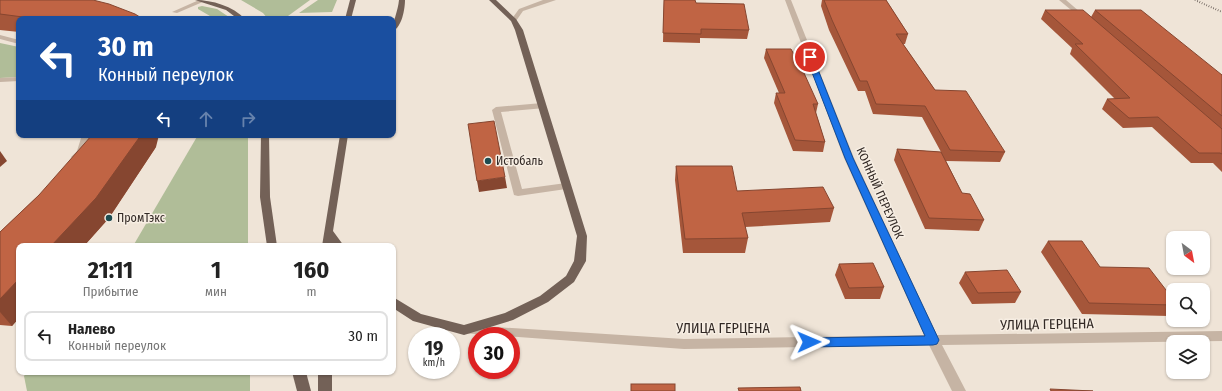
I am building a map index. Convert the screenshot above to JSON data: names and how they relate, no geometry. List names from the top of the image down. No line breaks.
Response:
{"streets":{"street":["КОННЫЙ ПЕРЕУЛОК","УЛИЦА ГЕРЦЕНА"]},"crossings":[["КОННЫЙ ПЕРЕУЛОК","УЛИЦА ГЕРЦЕНА"]],"places":["Истобаль","ПромТэкс"],"north":"bottom right","page":{"turn":["30 m","Конный переулок"],"eta":["21:11","Прибытие","1","мин","160","m"],"list":[{"name":"Налево","note":"Конный переулок","value":"30 m"}],"speed":"19 km/h","limit":"30"}}
